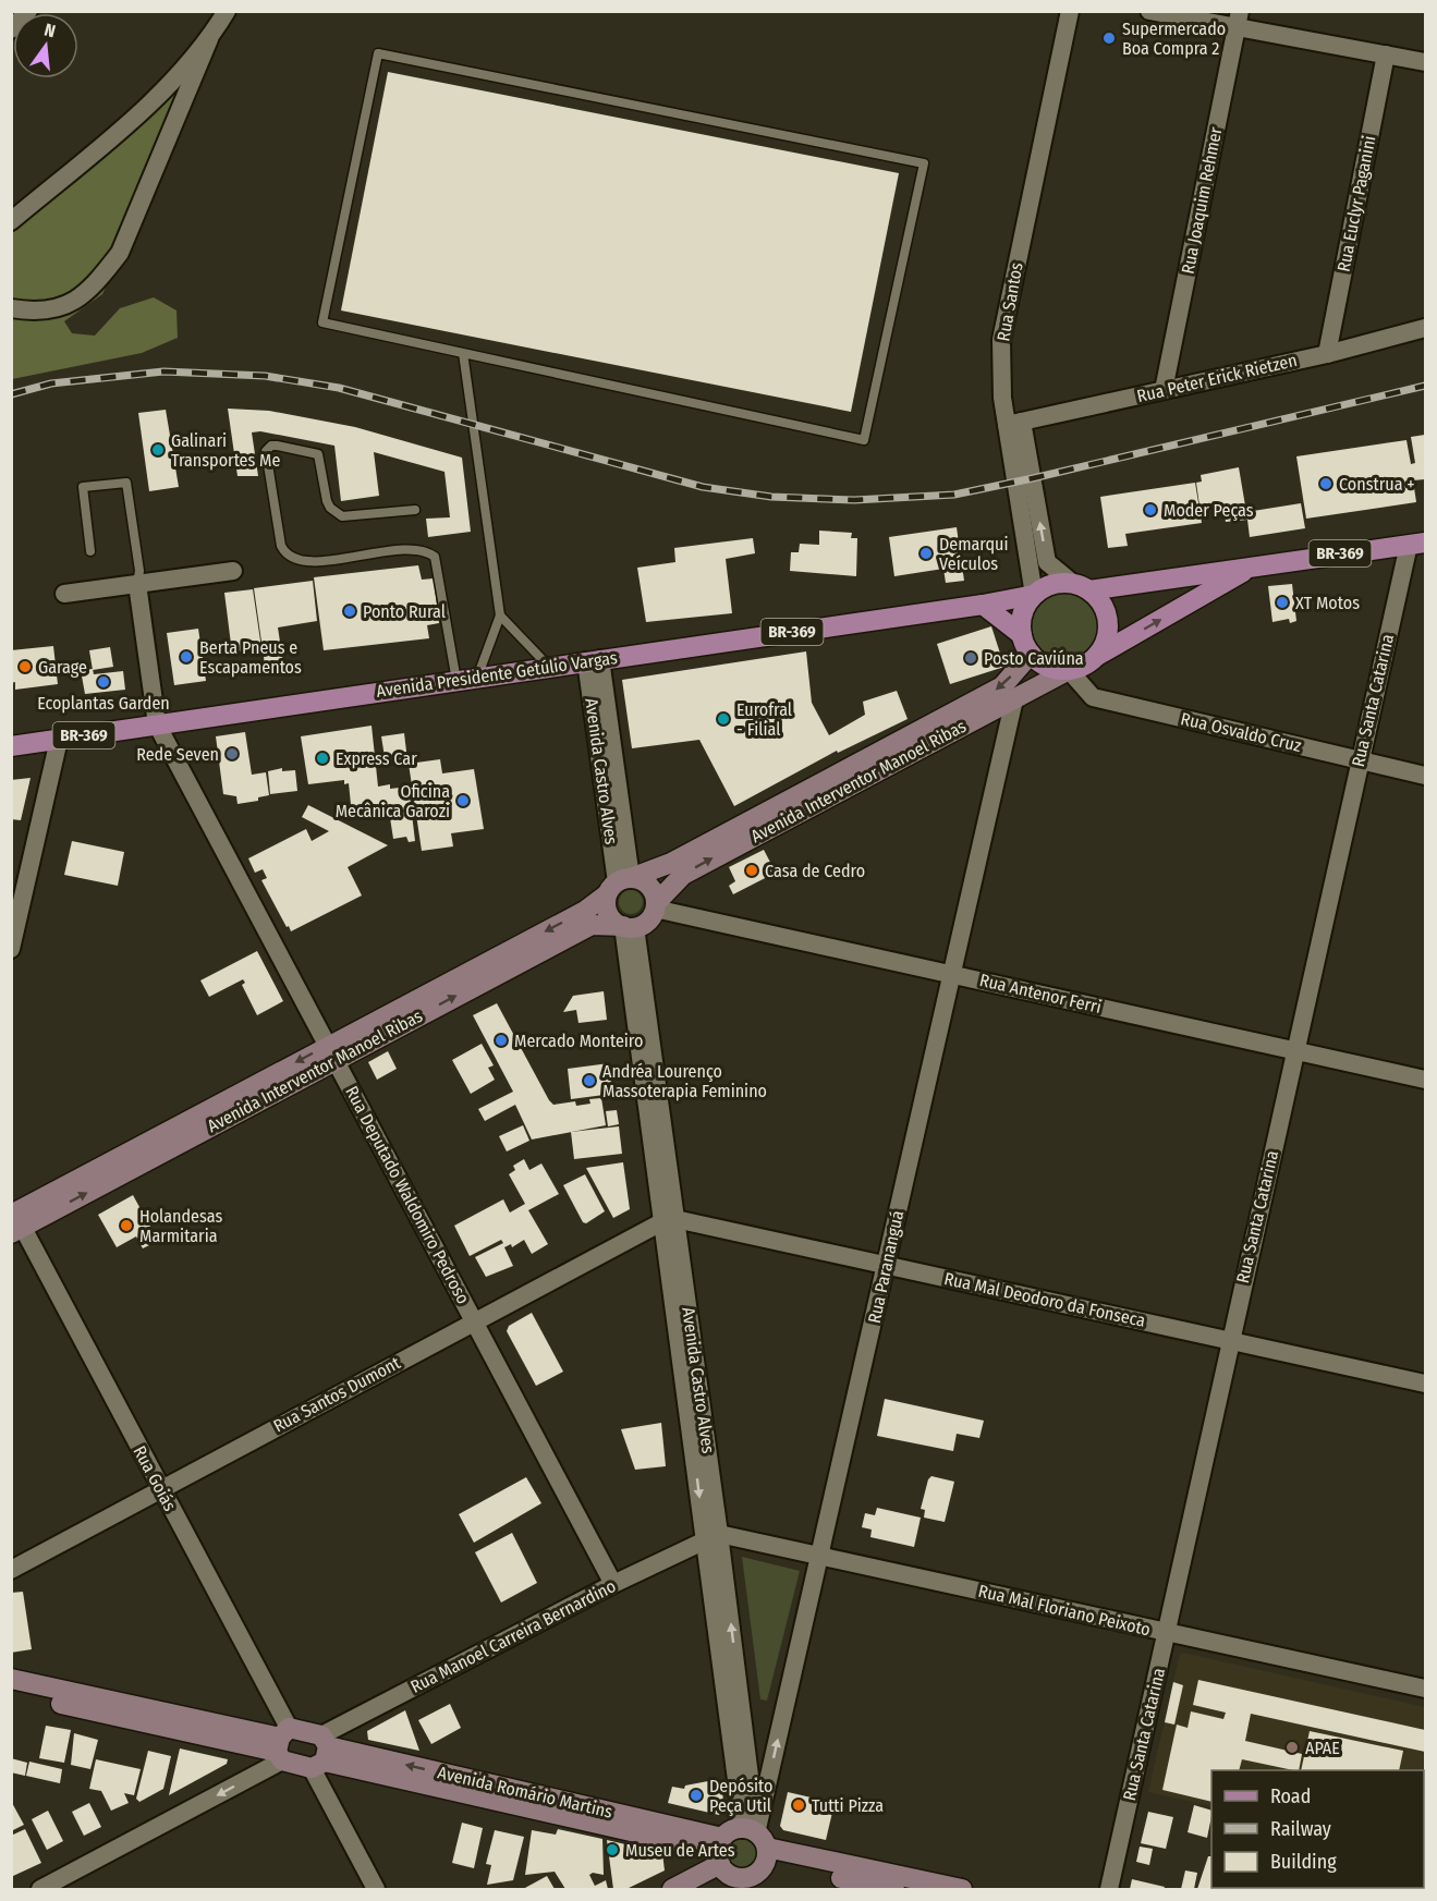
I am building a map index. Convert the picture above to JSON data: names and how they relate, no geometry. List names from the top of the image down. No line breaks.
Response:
{"streets":{"main road":["BR-369","Avenida Presidente Getúlio Vargas"],"street":["Rua Joaquim Rehmer","Rua Euclyr Paganini","Rua Santos","Rua Peter Erick Rietzen","Rua Santa Catarina","Rua Osvaldo Cruz","Avenida Castro Alves","Avenida Interventor Manoel Ribas","Rua Antenor Ferri","Rua Deputado Waldomiro Pedroso","Rua Parananguá","Rua Mal Deodoro da Fonseca","Rua Santos Dumont","Rua Goiás","Rua Mal Floriano Peixoto","Rua Manoel Carreira Bernardino","Avenida Romário Martins"]},"crossings":[["Rua Joaquim Rehmer","Rua Peter Erick Rietzen"],["Rua Euclyr Paganini","Rua Peter Erick Rietzen"],["Rua Santos","Rua Peter Erick Rietzen"],["Rua Santos","BR-369"],["Rua Santos","Avenida Presidente Getúlio Vargas"],["Rua Santos","Rua Osvaldo Cruz"],["Rua Santos","Avenida Interventor Manoel Ribas"],["BR-369","Avenida Presidente Getúlio Vargas"],["BR-369","Rua Santa Catarina"],["BR-369","Rua Osvaldo Cruz"],["BR-369","Avenida Interventor Manoel Ribas"],["Avenida Presidente Getúlio Vargas","Rua Osvaldo Cruz"],["Avenida Presidente Getúlio Vargas","Avenida Castro Alves"],["Avenida Presidente Getúlio Vargas","Avenida Interventor Manoel Ribas"],["Avenida Presidente Getúlio Vargas","Rua Deputado Waldomiro Pedroso"],["Rua Santa Catarina","Rua Osvaldo Cruz"],["Rua Santa Catarina","Rua Antenor Ferri"],["Rua Santa Catarina","Rua Mal Deodoro da Fonseca"],["Rua Santa Catarina","Rua Mal Floriano Peixoto"],["Rua Osvaldo Cruz","Avenida Interventor Manoel Ribas"],["Avenida Castro Alves","Avenida Interventor Manoel Ribas"],["Avenida Castro Alves","Rua Antenor Ferri"],["Avenida Castro Alves","Rua Parananguá"],["Avenida Castro Alves","Rua Mal Deodoro da Fonseca"],["Avenida Castro Alves","Rua Santos Dumont"],["Avenida Castro Alves","Rua Mal Floriano Peixoto"],["Avenida Castro Alves","Rua Manoel Carreira Bernardino"],["Avenida Castro Alves","Avenida Romário Martins"],["Avenida Interventor Manoel Ribas","Rua Antenor Ferri"],["Avenida Interventor Manoel Ribas","Rua Deputado Waldomiro Pedroso"],["Avenida Interventor Manoel Ribas","Rua Parananguá"],["Avenida Interventor Manoel Ribas","Rua Goiás"],["Rua Antenor Ferri","Rua Parananguá"],["Rua Deputado Waldomiro Pedroso","Rua Santos Dumont"],["Rua Deputado Waldomiro Pedroso","Rua Manoel Carreira Bernardino"],["Rua Parananguá","Rua Mal Deodoro da Fonseca"],["Rua Parananguá","Rua Mal Floriano Peixoto"],["Rua Parananguá","Avenida Romário Martins"],["Rua Mal Deodoro da Fonseca","Rua Santos Dumont"],["Rua Santos Dumont","Rua Goiás"],["Rua Mal Floriano Peixoto","Rua Manoel Carreira Bernardino"],["Rua Manoel Carreira Bernardino","Avenida Romário Martins"]],"places":["Supermercado Boa Compra 2","Galinari Transportes Me","Construa +","Moder Peças","Demarqui Veículos","XT Motos","Ponto Rural","Berta Pneus e Escapamentos","Posto Caviúna","Garage","Ecoplantas Garden","Eurofral - Filial","Rede Seven","Express Car","Oficina Mecânica Garozi","Casa de Cedro","Mercado Monteiro","Andréa Lourenço Massoterapia Feminino","Holandesas Marmitaria","APAE","Depósito Peça Util","Tutti Pizza","Museu de Artes"],"legend":["Road","Railway","Building"],"north":"top"}
